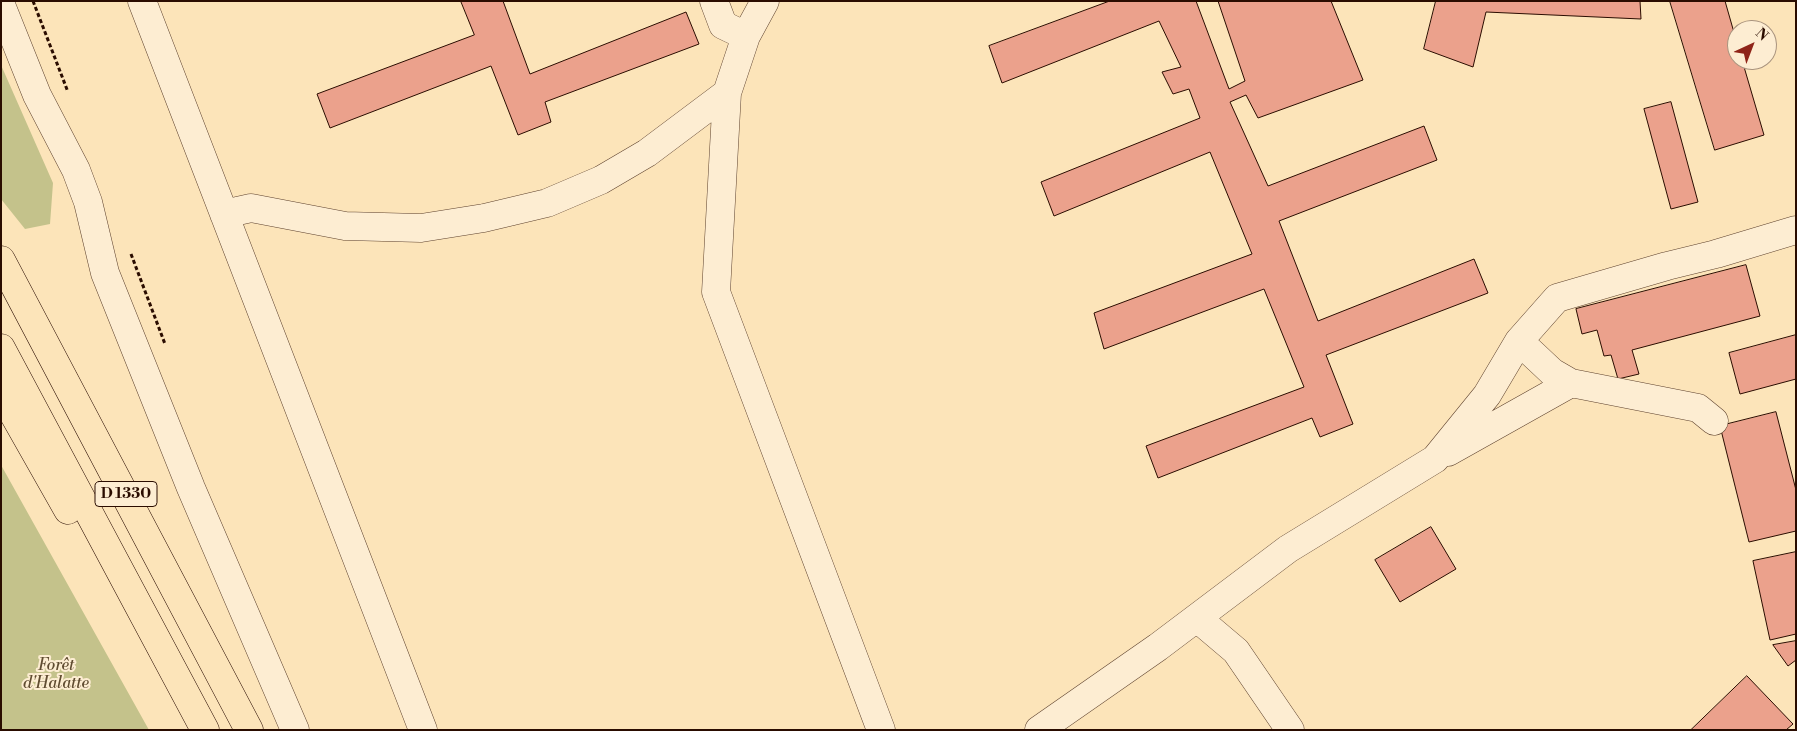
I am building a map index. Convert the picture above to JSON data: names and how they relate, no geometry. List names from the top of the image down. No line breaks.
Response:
{"streets":{"main road":["D 1330"]},"parks":["Forêt d'Halatte"],"north":"top right"}
